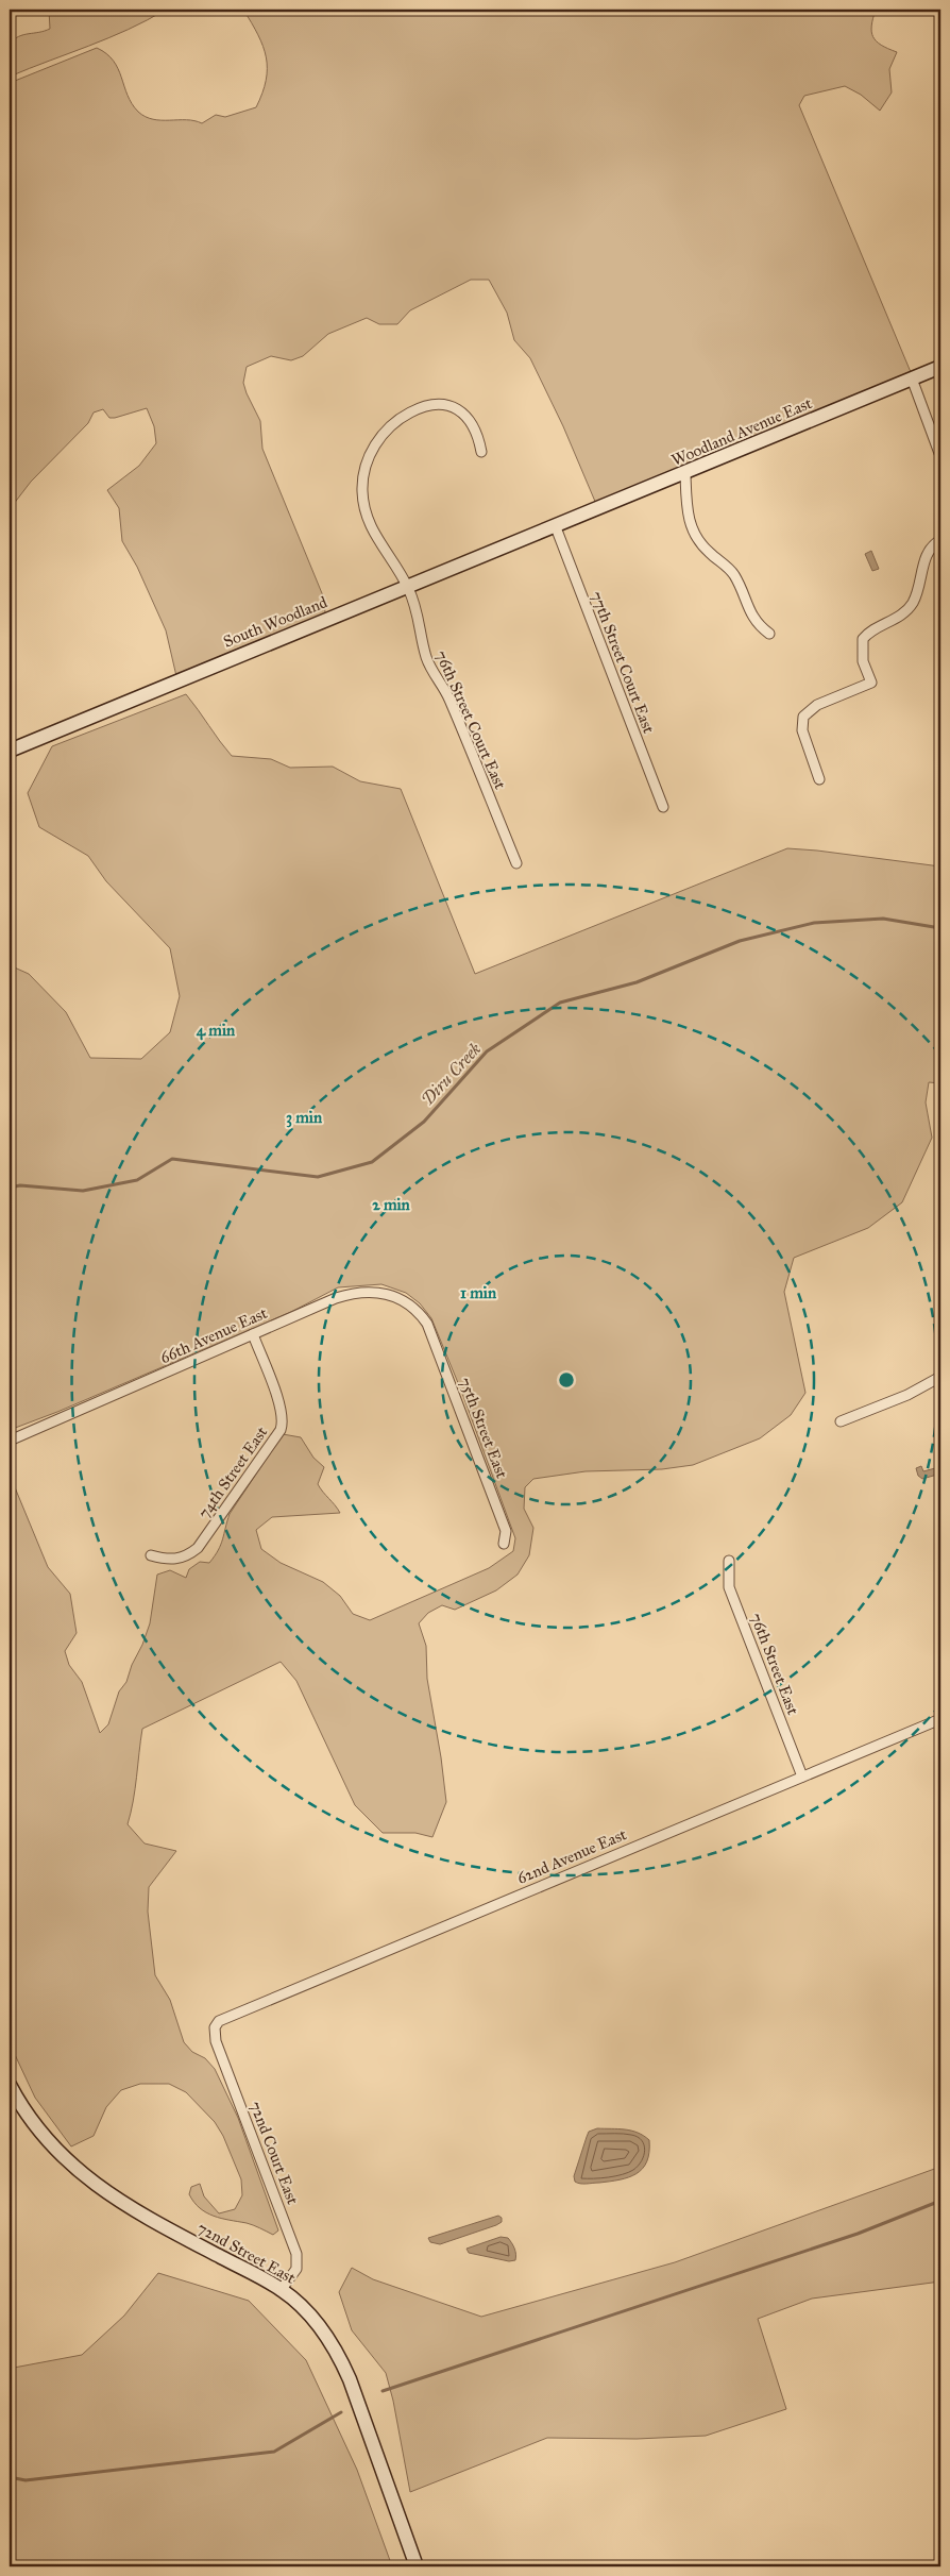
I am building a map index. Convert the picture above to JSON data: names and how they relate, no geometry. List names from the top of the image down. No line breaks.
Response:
{"streets":{"street":["Woodland Avenue East","South Woodland","77th Street Court East","76th Street Court East","66th Avenue East","75th Street East","74th Street East","76th Street East","62nd Avenue East","72nd Court East","72nd Street East"]},"crossings":[["Woodland Avenue East","South Woodland"],["Woodland Avenue East","77th Street Court East"],["South Woodland","77th Street Court East"],["South Woodland","76th Street Court East"],["66th Avenue East","75th Street East"],["66th Avenue East","74th Street East"],["76th Street East","62nd Avenue East"],["62nd Avenue East","72nd Court East"],["72nd Court East","72nd Street East"]],"water":["Diru Creek"],"rings":["4 min","3 min","2 min","1 min"]}
